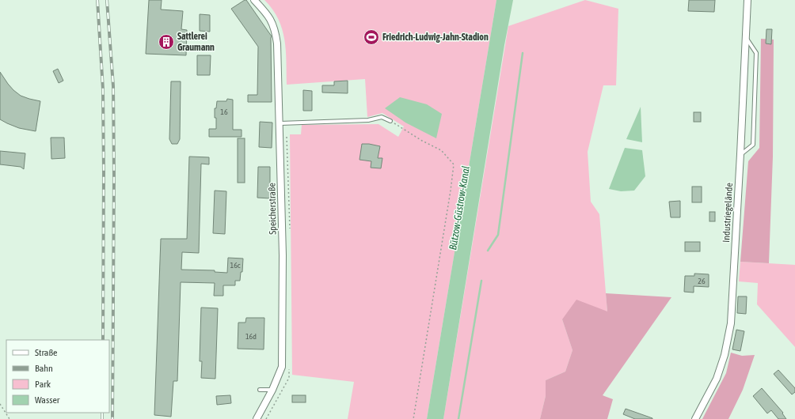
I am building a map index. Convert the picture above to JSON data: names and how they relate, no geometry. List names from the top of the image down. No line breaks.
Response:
{"streets":{"street":["Speicherstraße","Industriegelände"]},"water":["Bützow-Güstrow-Kanal"],"places":{"sports":["Friedrich-Ludwig-Jahn-Stadion"],"building":["Sattlerei Graumann"]},"house_numbers":["16","16c","26","16d"],"legend":["Straße","Bahn","Park","Wasser"]}
